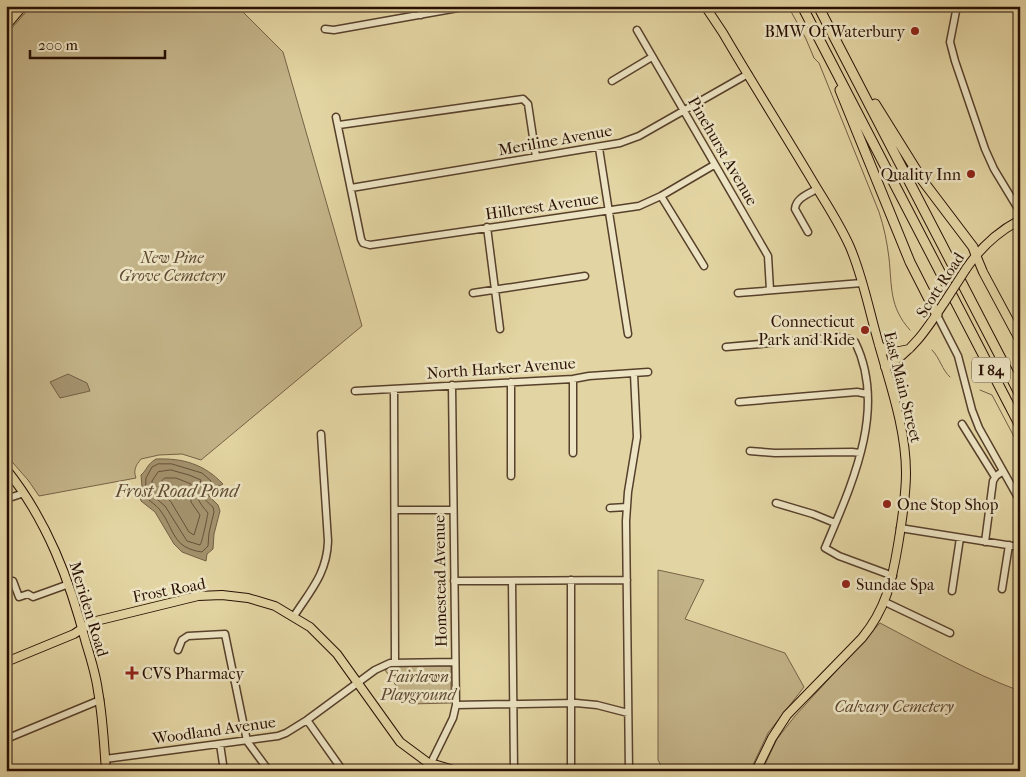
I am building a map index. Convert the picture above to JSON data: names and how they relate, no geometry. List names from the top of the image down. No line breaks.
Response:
{"streets":{"highway":["I 84"],"main road":["Scott Road","East Main Street","Frost Road","Meriden Road"],"street":["Meriline Avenue","Pinehurst Avenue","Hillcrest Avenue","North Harker Avenue","Homestead Avenue","Woodland Avenue"]},"crossings":[["Meriline Avenue","Pinehurst Avenue"],["Meriline Avenue","Hillcrest Avenue"],["Meriline Avenue","East Main Street"],["Pinehurst Avenue","Hillcrest Avenue"],["Scott Road","East Main Street"],["North Harker Avenue","Homestead Avenue"],["Homestead Avenue","Frost Road"],["Homestead Avenue","Woodland Avenue"],["Frost Road","Meriden Road"],["Frost Road","Woodland Avenue"],["Meriden Road","Woodland Avenue"]],"water":["Frost Road Pond"],"parks":["New Pine Grove Cemetery","Fairlawn Playground","Calvary Cemetery"],"places":{"other":["BMW Of Waterbury","Quality Inn","Connecticut Park and Ride","One Stop Shop","Sundae Spa"],"health":["CVS Pharmacy"]},"scale_bar":"200 m"}
